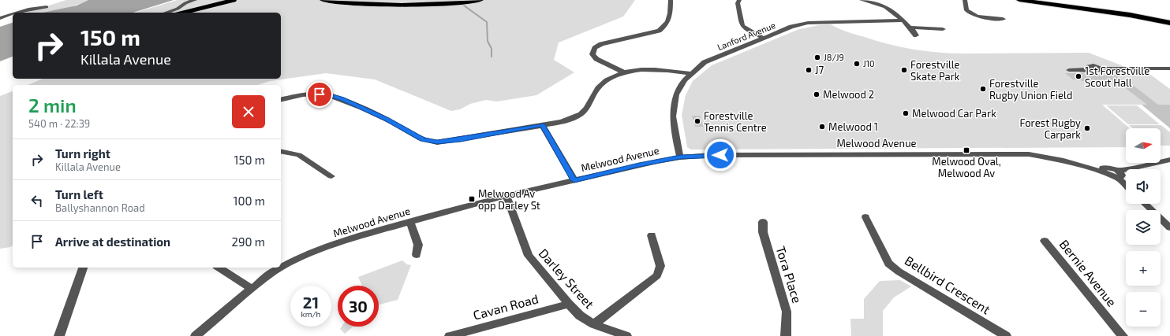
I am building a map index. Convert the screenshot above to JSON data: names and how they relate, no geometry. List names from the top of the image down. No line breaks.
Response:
{"streets":{"street":["Lanford Avenue","Melwood Avenue","Bernie Avenue","Tora Place","Darley Street","Bellbird Crescent","Cavan Road"]},"crossings":[["Lanford Avenue","Melwood Avenue"],["Melwood Avenue","Darley Street"],["Darley Street","Cavan Road"]],"places":{"other":["J8/J9","J10","J7","Forestville Skate Park","1st Forestville Scout Hall","Forestville Rugby Union Field","Melwood 2","Melwood Car Park","Forestville Tennis Centre","Melwood 1","Forest Rugby Carpark"],"transit":["Melwood Oval, Melwood Av","Melwood Av opp Darley St"]},"north":"right","page":{"turn":["150 m","Killala Avenue"],"heading":["2 min","540 m · 22:39"],"map_buttons":["+","−"],"list":[{"name":"Turn right","note":"Killala Avenue","value":"150 m"},{"name":"Turn left","note":"Ballyshannon Road","value":"100 m"},{"name":"Arrive at destination","value":"290 m"}],"speed":"21 km/h","limit":"30"}}
